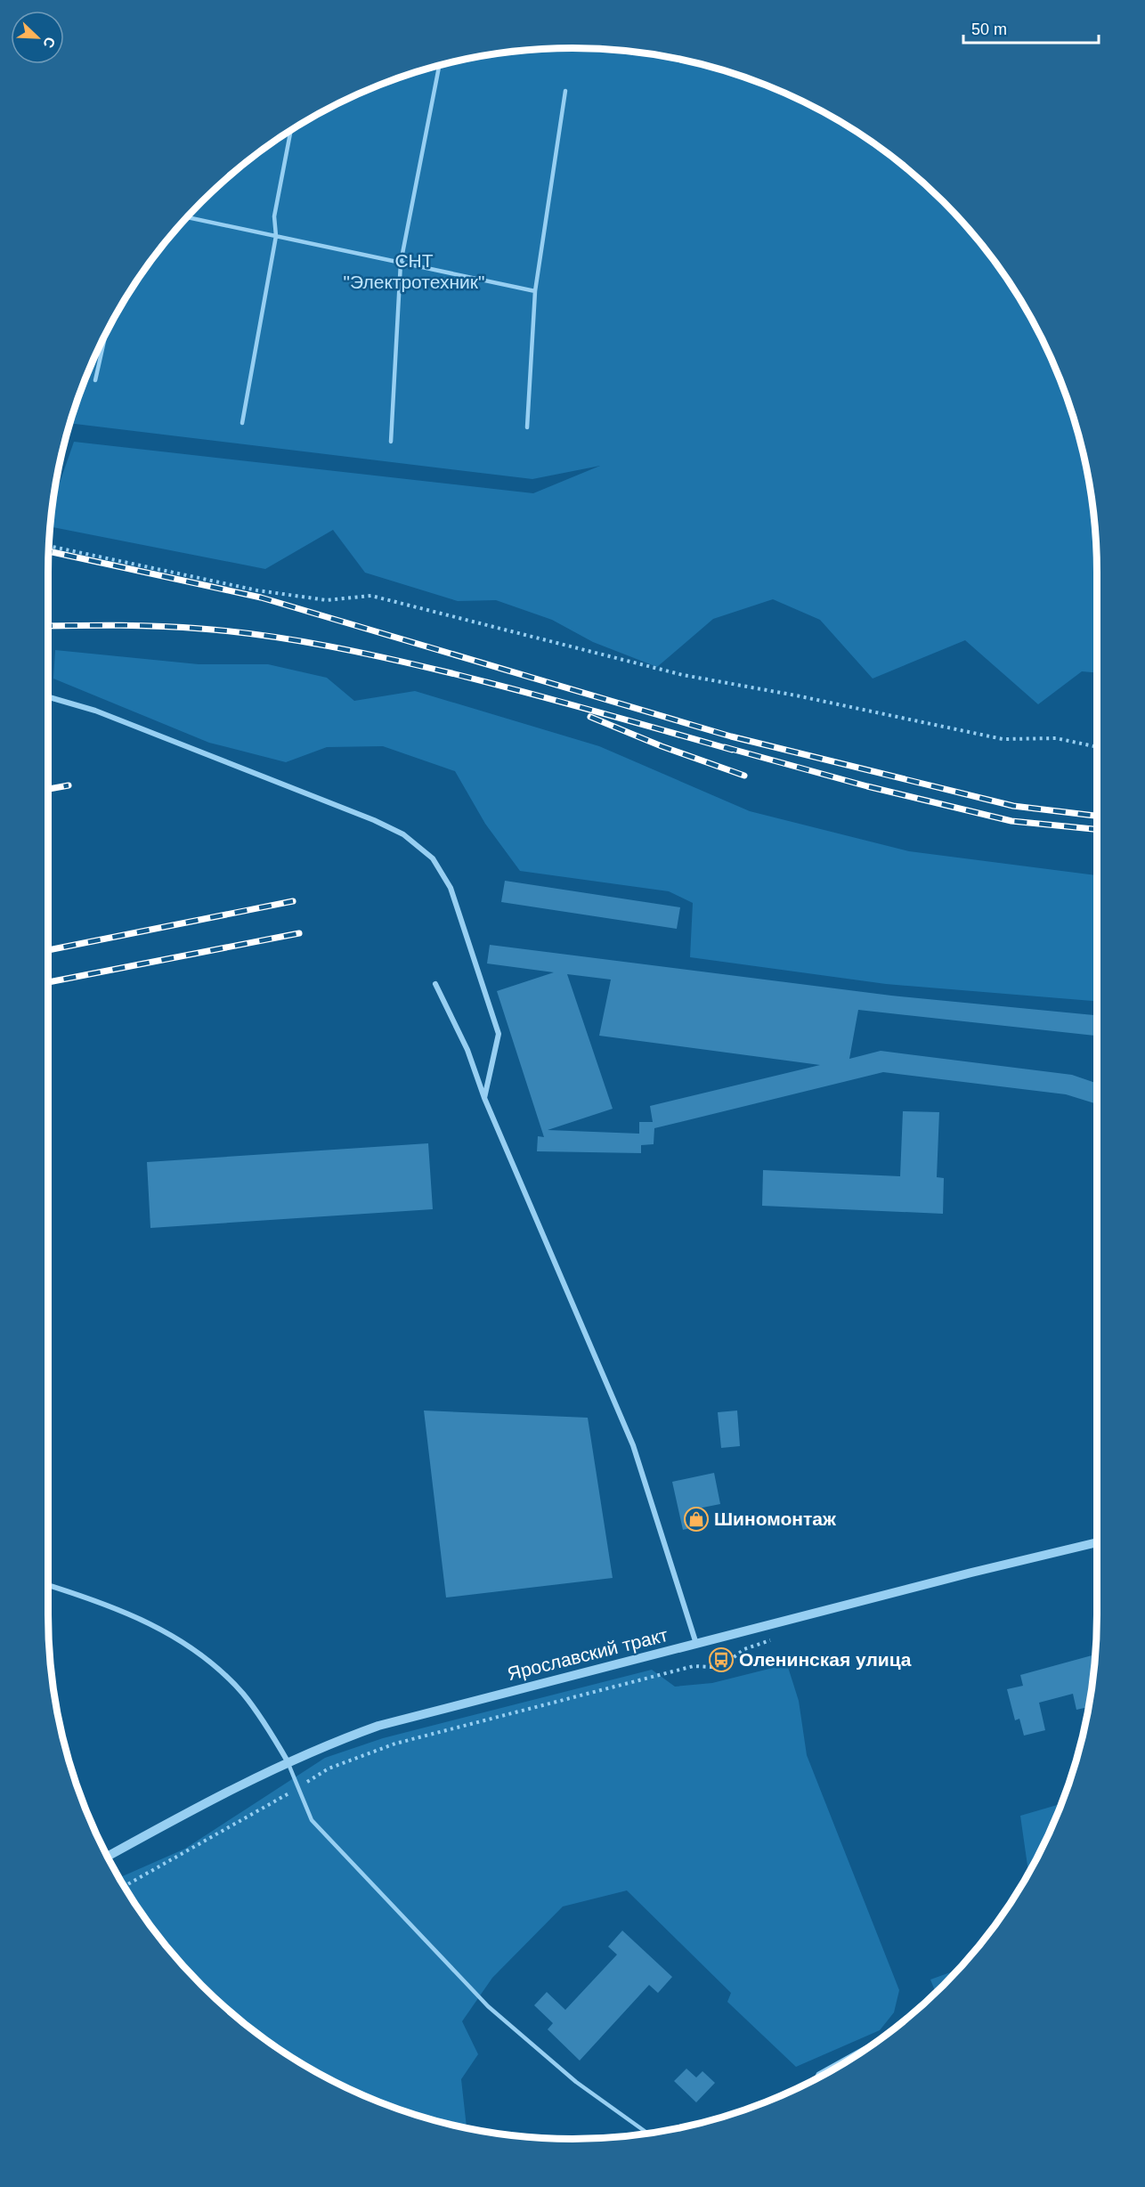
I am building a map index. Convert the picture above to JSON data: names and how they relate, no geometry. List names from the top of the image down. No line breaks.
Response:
{"streets":{"street":["Ярославский тракт"]},"parks":["СНТ \"Электротехник\""],"places":{"shop":["Шиномонтаж"],"bus stop":["Оленинская улица"]},"scale_bar":"50 m","north":"bottom right"}
